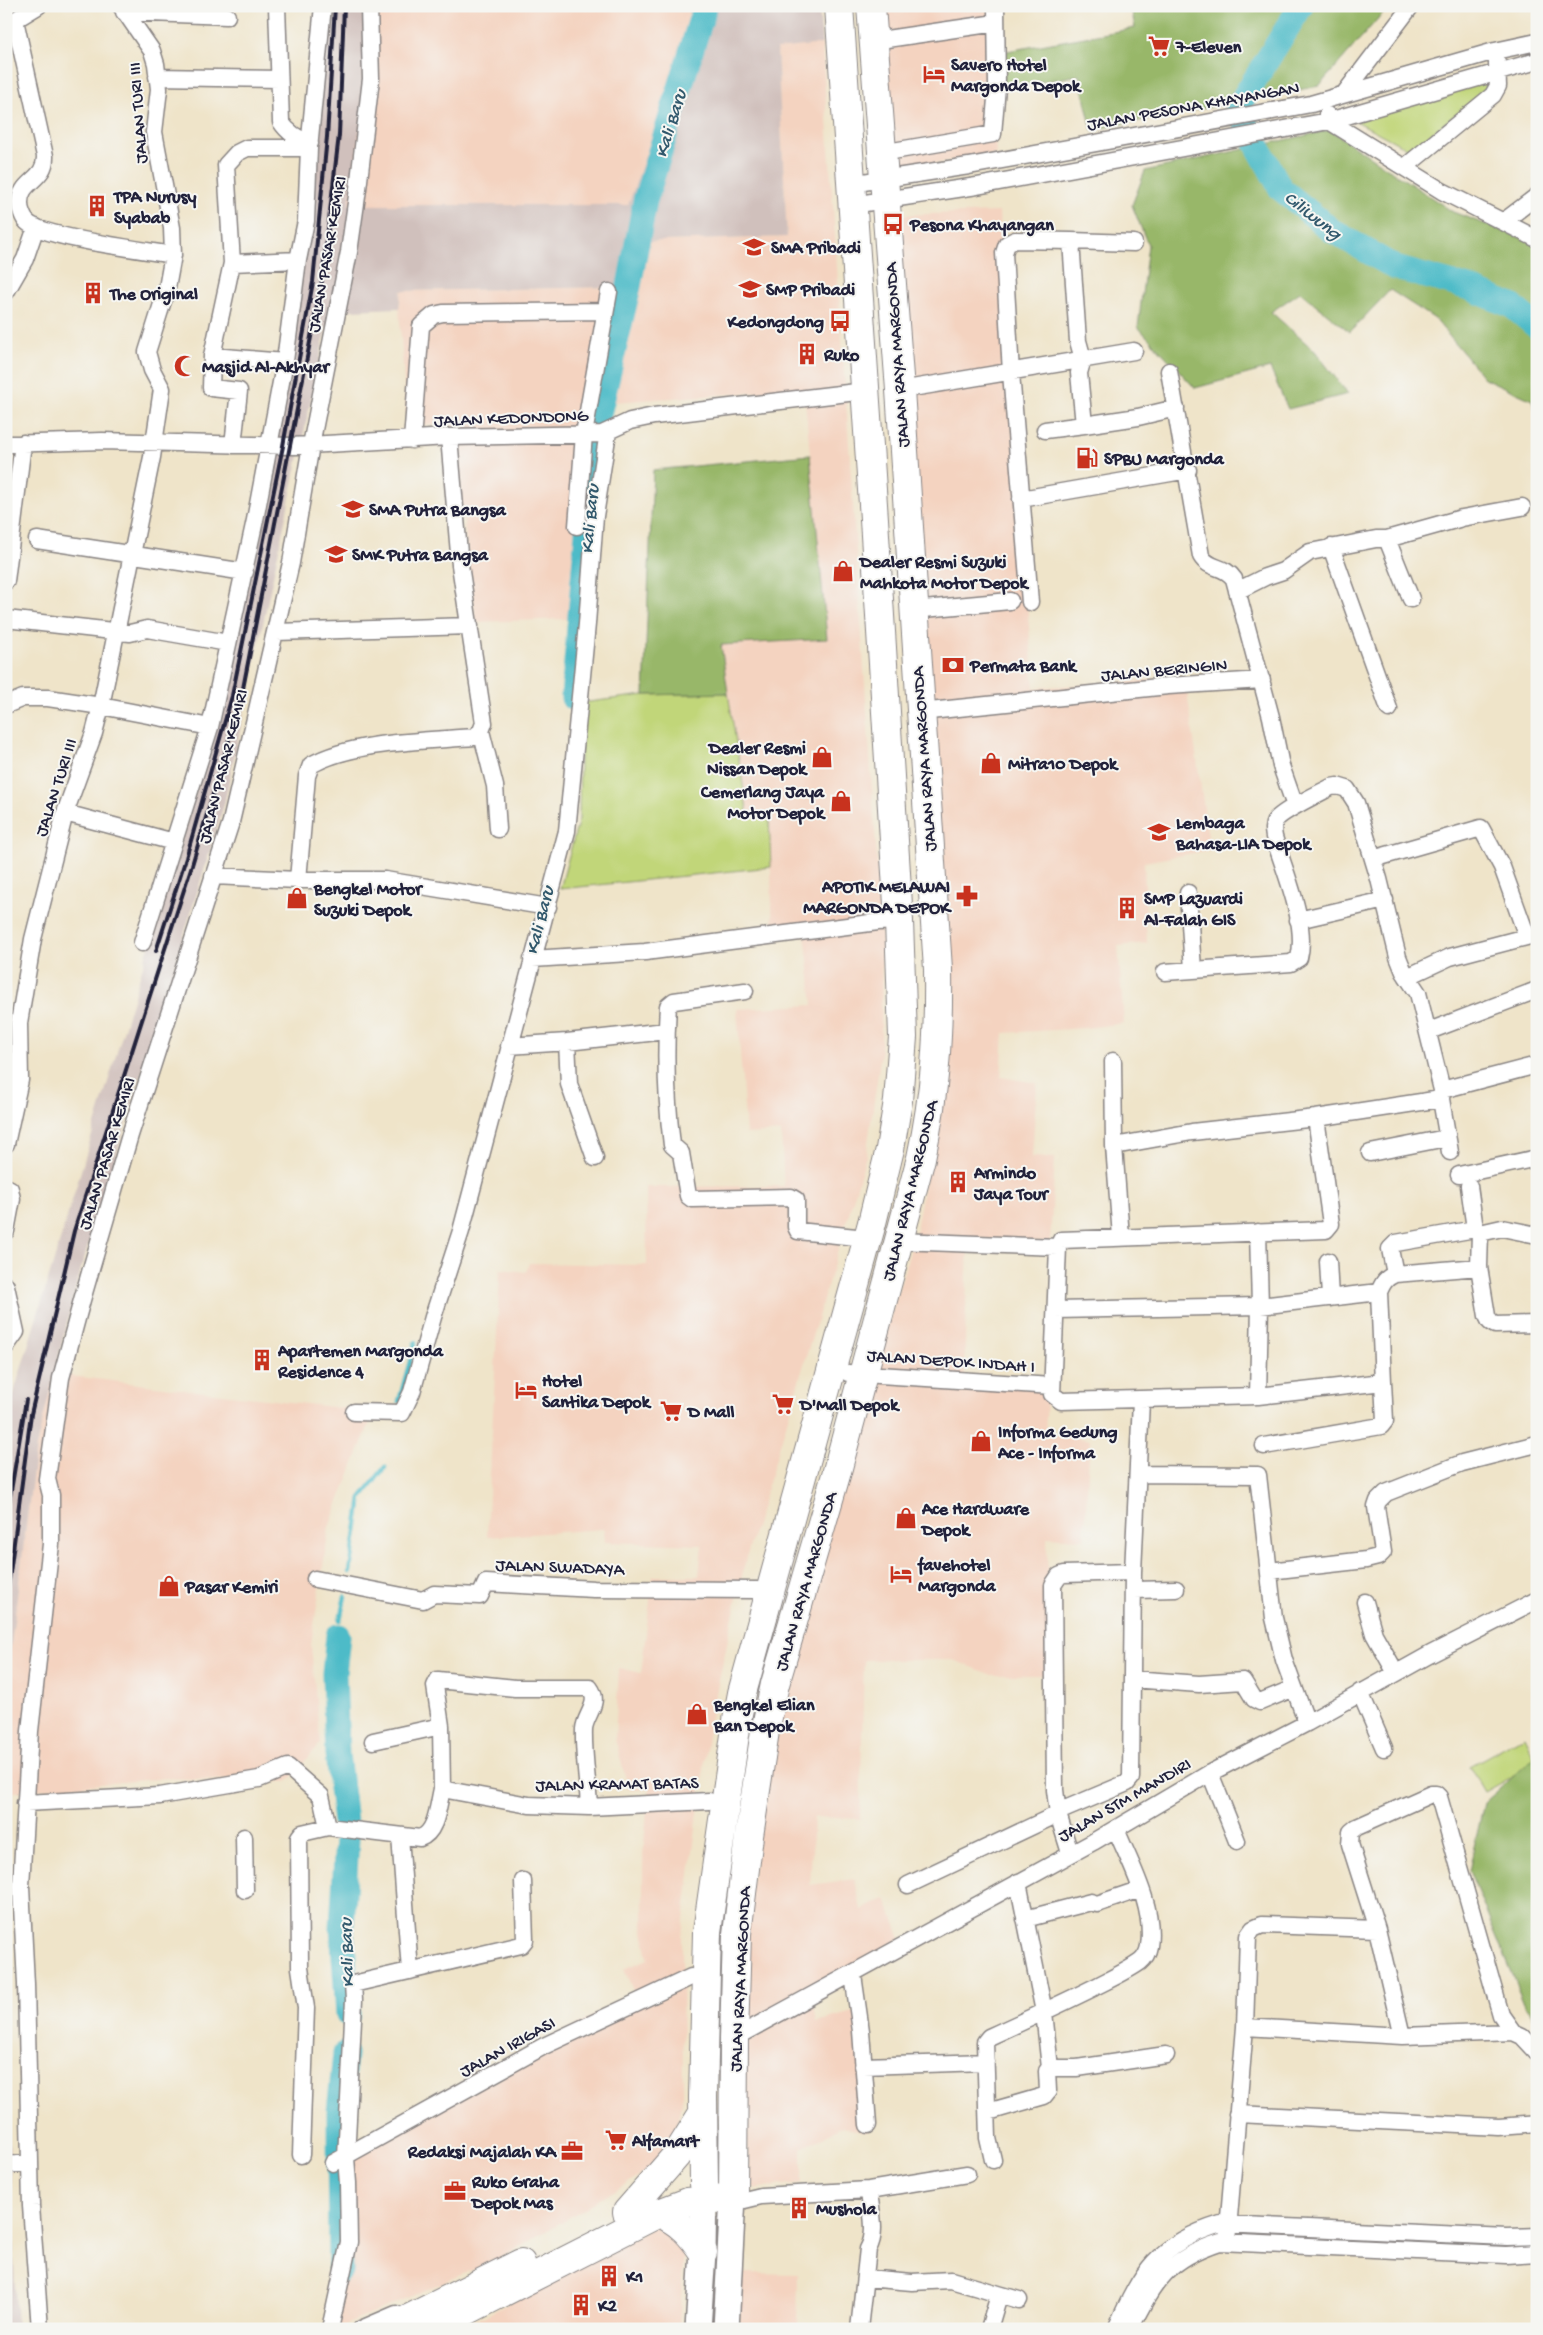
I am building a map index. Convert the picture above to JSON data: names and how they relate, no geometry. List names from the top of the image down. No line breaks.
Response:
{"streets":{"highway":["JALAN RAYA MARGONDA"],"street":["JALAN PESONA KHAYANGAN","JALAN TURI III","JALAN PASAR KEMIRI","JALAN KEDONDONG","JALAN BERINGIN","JALAN DEPOK INDAH I","JALAN SWADAYA","JALAN KRAMAT BATAS","JALAN STM MANDIRI","JALAN IRIGASI"]},"crossings":[["JALAN PESONA KHAYANGAN","JALAN RAYA MARGONDA"],["JALAN TURI III","JALAN KEDONDONG"],["JALAN PASAR KEMIRI","JALAN KEDONDONG"],["JALAN RAYA MARGONDA","JALAN KEDONDONG"],["JALAN RAYA MARGONDA","JALAN BERINGIN"],["JALAN RAYA MARGONDA","JALAN DEPOK INDAH I"],["JALAN RAYA MARGONDA","JALAN SWADAYA"],["JALAN RAYA MARGONDA","JALAN KRAMAT BATAS"],["JALAN RAYA MARGONDA","JALAN STM MANDIRI"],["JALAN RAYA MARGONDA","JALAN IRIGASI"]],"water":["Kali Baru","Ciliwung"],"places":{"supermarket":["7-Eleven","D'Mall Depok","D Mall","Alfamart"],"hotel":["Savero Hotel Margonda Depok","Hotel Santika Depok","favehotel Margonda"],"building":["TPA Nurusy Syabab","The Original","Ruko","SMP Lazuardi Al-Falah GIS","Armindo Jaya Tour","Apartemen Margonda Residence 4","Mushola","K1","K2"],"bus stop":["Pesona Khayangan","Kedongdong"],"school or university":["SMA Pribadi","SMP Pribadi","SMA Putra Bangsa","SMK Putra Bangsa","Lembaga Bahasa-LIA Depok"],"mosque":["Masjid Al-Akhyar"],"fuel station":["SPBU Margonda"],"shop":["Dealer Resmi Suzuki Mahkota Motor Depok","Dealer Resmi Nissan Depok","Mitra10 Depok","Cemerlang Jaya Motor Depok","Bengkel Motor Suzuki Depok","Informa Gedung Ace - Informa","Ace Hardware Depok","Pasar Kemiri","Bengkel Elian Ban Depok"],"bank":["Permata Bank"],"pharmacy":["APOTIK MELAWAI MARGONDA DEPOK"],"office":["Redaksi Majalah KA","Ruko Graha Depok Mas"]}}
